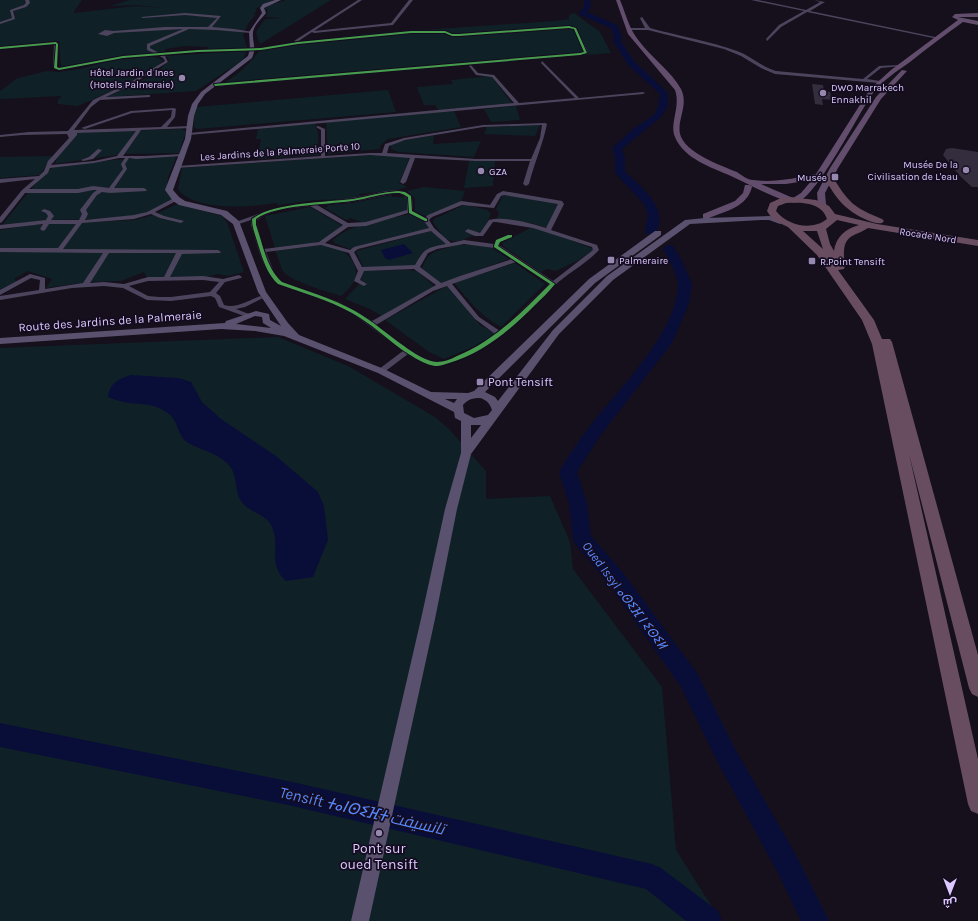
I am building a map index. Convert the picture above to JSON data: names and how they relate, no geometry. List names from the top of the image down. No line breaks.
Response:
{"streets":{"highway":["Rocade Nord"],"street":["Les Jardins de la Palmeraie Porte 10","Route des Jardins de la Palmeraie"]},"water":["Oued Issyl ⴰⵙⵉⴼ ⵏ ⵉⵙⵉⵍ","Tensift ⵜⴰⵏⵙⵉⴼⵜ تانسيفت"],"places":{"other":["Hôtel Jardin d Ines (Hotels Palmeraie)","DWO Marrakech Ennakhil","Musée De la Civilisation de L'eau","GZA","Pont sur oued Tensift"],"transit":["Musée","Palmeraire","R.Point Tensift","Pont Tensift"]},"north":"bottom"}
